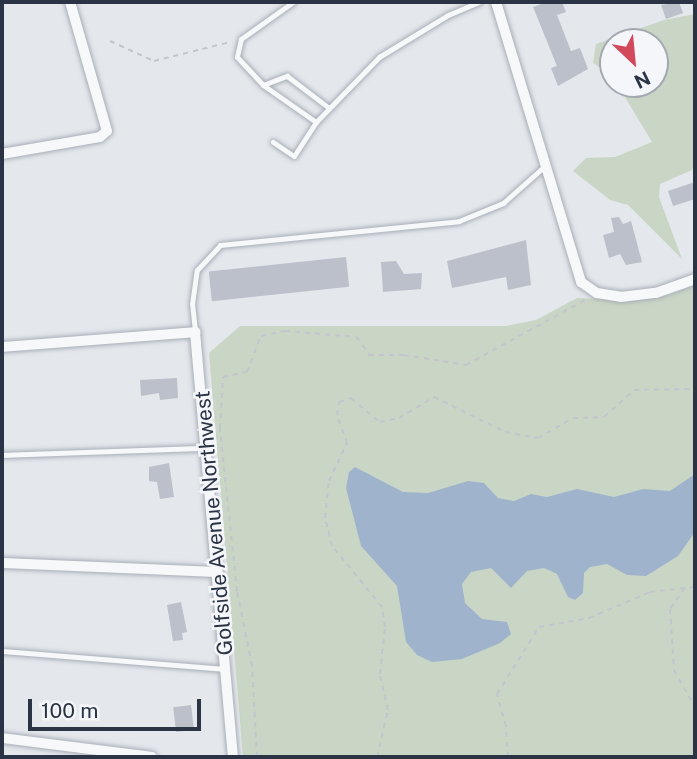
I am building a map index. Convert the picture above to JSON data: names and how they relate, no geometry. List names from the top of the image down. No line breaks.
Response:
{"streets":{"street":["Golfside Avenue Northwest"]},"scale_bar":"100 m","north":"bottom right"}
